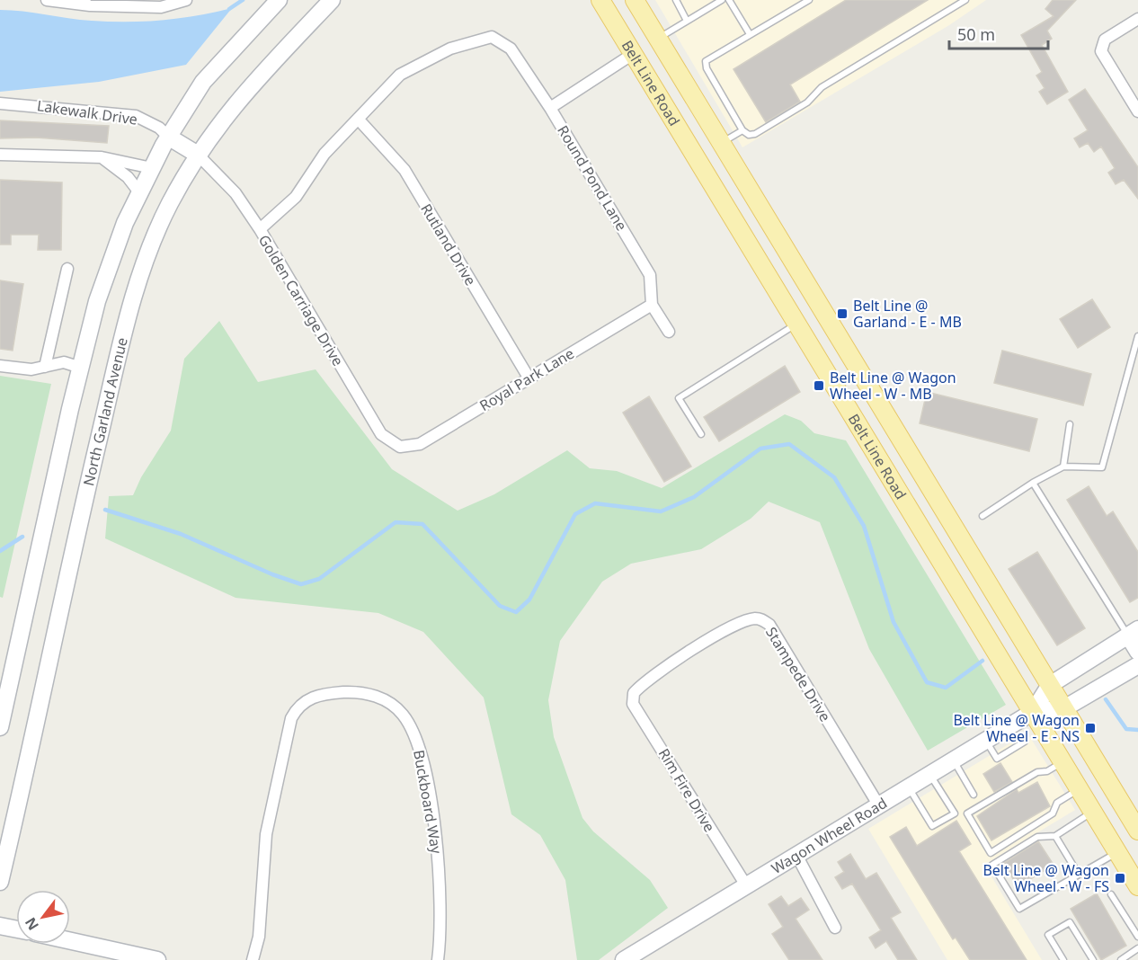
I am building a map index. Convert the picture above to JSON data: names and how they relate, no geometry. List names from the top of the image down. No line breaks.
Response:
{"streets":{"main road":["Belt Line Road","North Garland Avenue","Wagon Wheel Road"],"street":["Lakewalk Drive","Round Pond Lane","Rutland Drive","Golden Carriage Drive","Royal Park Lane","Stampede Drive","Rim Fire Drive","Buckboard Way"]},"crossings":[["Belt Line Road","Wagon Wheel Road"],["Round Pond Lane","Rutland Drive"],["Round Pond Lane","Royal Park Lane"],["Rutland Drive","Royal Park Lane"],["Golden Carriage Drive","Royal Park Lane"],["Golden Carriage Drive","North Garland Avenue"],["Stampede Drive","Rim Fire Drive"],["Stampede Drive","Wagon Wheel Road"],["Rim Fire Drive","Wagon Wheel Road"]],"places":{"transit":["Belt Line @ Garland - E - MB","Belt Line @ Wagon Wheel - W - MB","Belt Line @ Wagon Wheel - E - NS","Belt Line @ Wagon Wheel - W - FS"]},"scale_bar":"50 m","north":"bottom left"}
